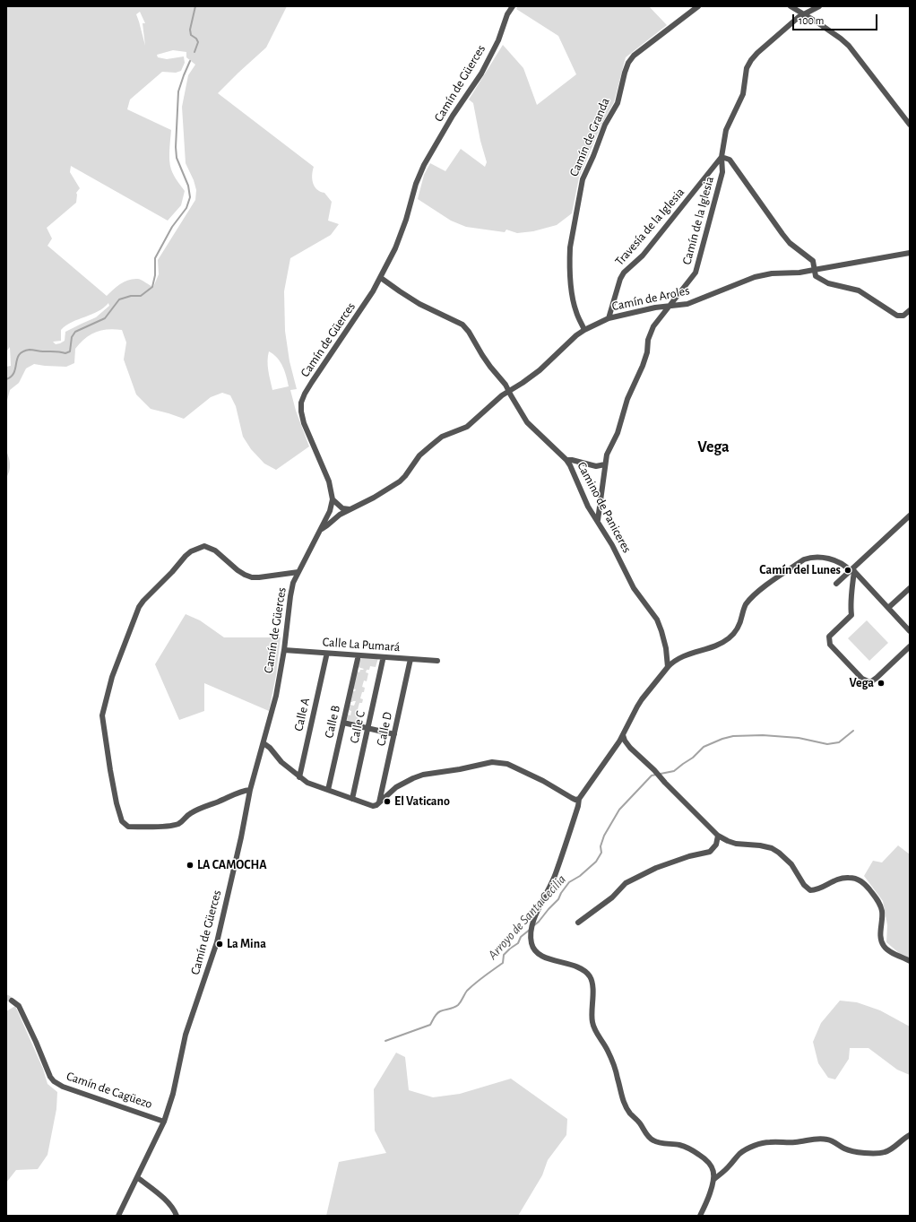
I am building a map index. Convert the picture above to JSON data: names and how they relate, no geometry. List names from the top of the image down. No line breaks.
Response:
{"streets":{"street":["Camín de Güerces","Camín de Granda","Camín de la Iglesia","Travesía de la Iglesia","Camín de Aroles","Camino de Paniceres","Calle La Pumará","Calle A","Calle B","Calle C","Calle D","Camín de Cagüezo"]},"crossings":[["Camín de Güerces","Camín de Aroles"],["Camín de Güerces","Camino de Paniceres"],["Camín de Güerces","Calle La Pumará"],["Camín de Güerces","Camín de Cagüezo"],["Camín de Granda","Camín de Aroles"],["Camín de la Iglesia","Travesía de la Iglesia"],["Camín de la Iglesia","Camín de Aroles"],["Camín de la Iglesia","Camino de Paniceres"],["Travesía de la Iglesia","Camín de Aroles"],["Camín de Aroles","Camino de Paniceres"],["Calle La Pumará","Calle D"]],"districts":["Vega"],"water":["Arroyo de Santa Cecilia"],"places":["Camín del Lunes","Vega","El Vaticano","LA CAMOCHA","La Mina"],"scale_bar":"100 m"}
